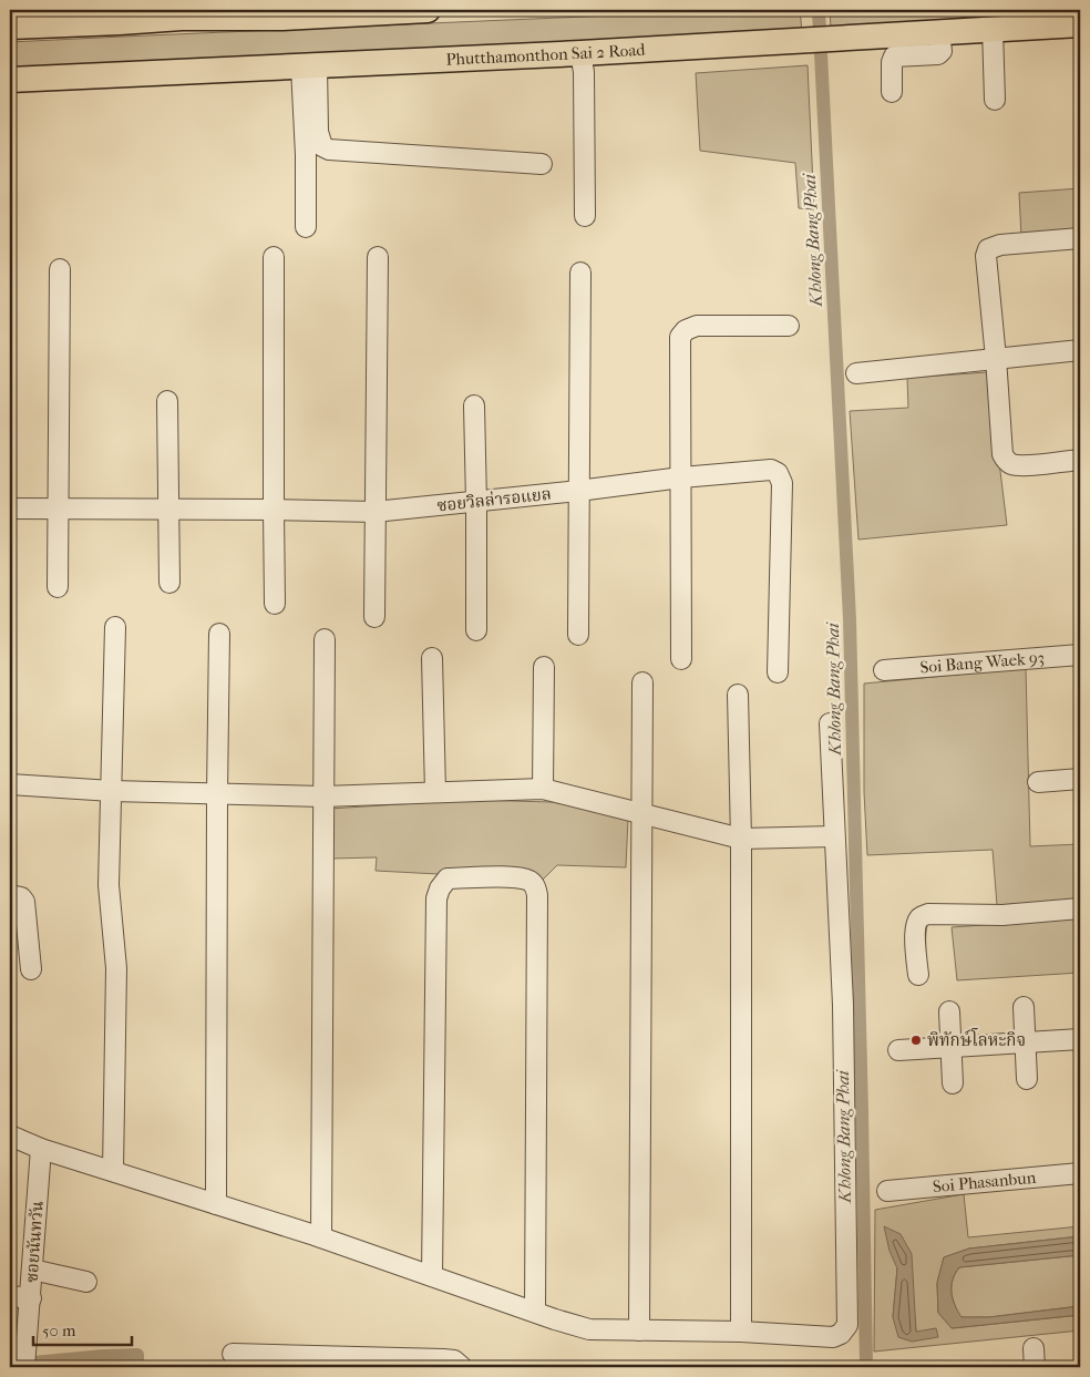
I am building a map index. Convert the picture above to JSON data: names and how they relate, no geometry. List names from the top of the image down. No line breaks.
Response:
{"streets":{"main road":["Phutthamonthon Sai 2 Road"],"street":["ซอยวิลล่ารอแยล","Soi Bang Waek 93","Soi Phasanbun","ซอยนันทวัน"]},"water":["Khlong Bang Phai"],"places":["พิทักษ์โลหะกิจ"],"scale_bar":"50 m"}
